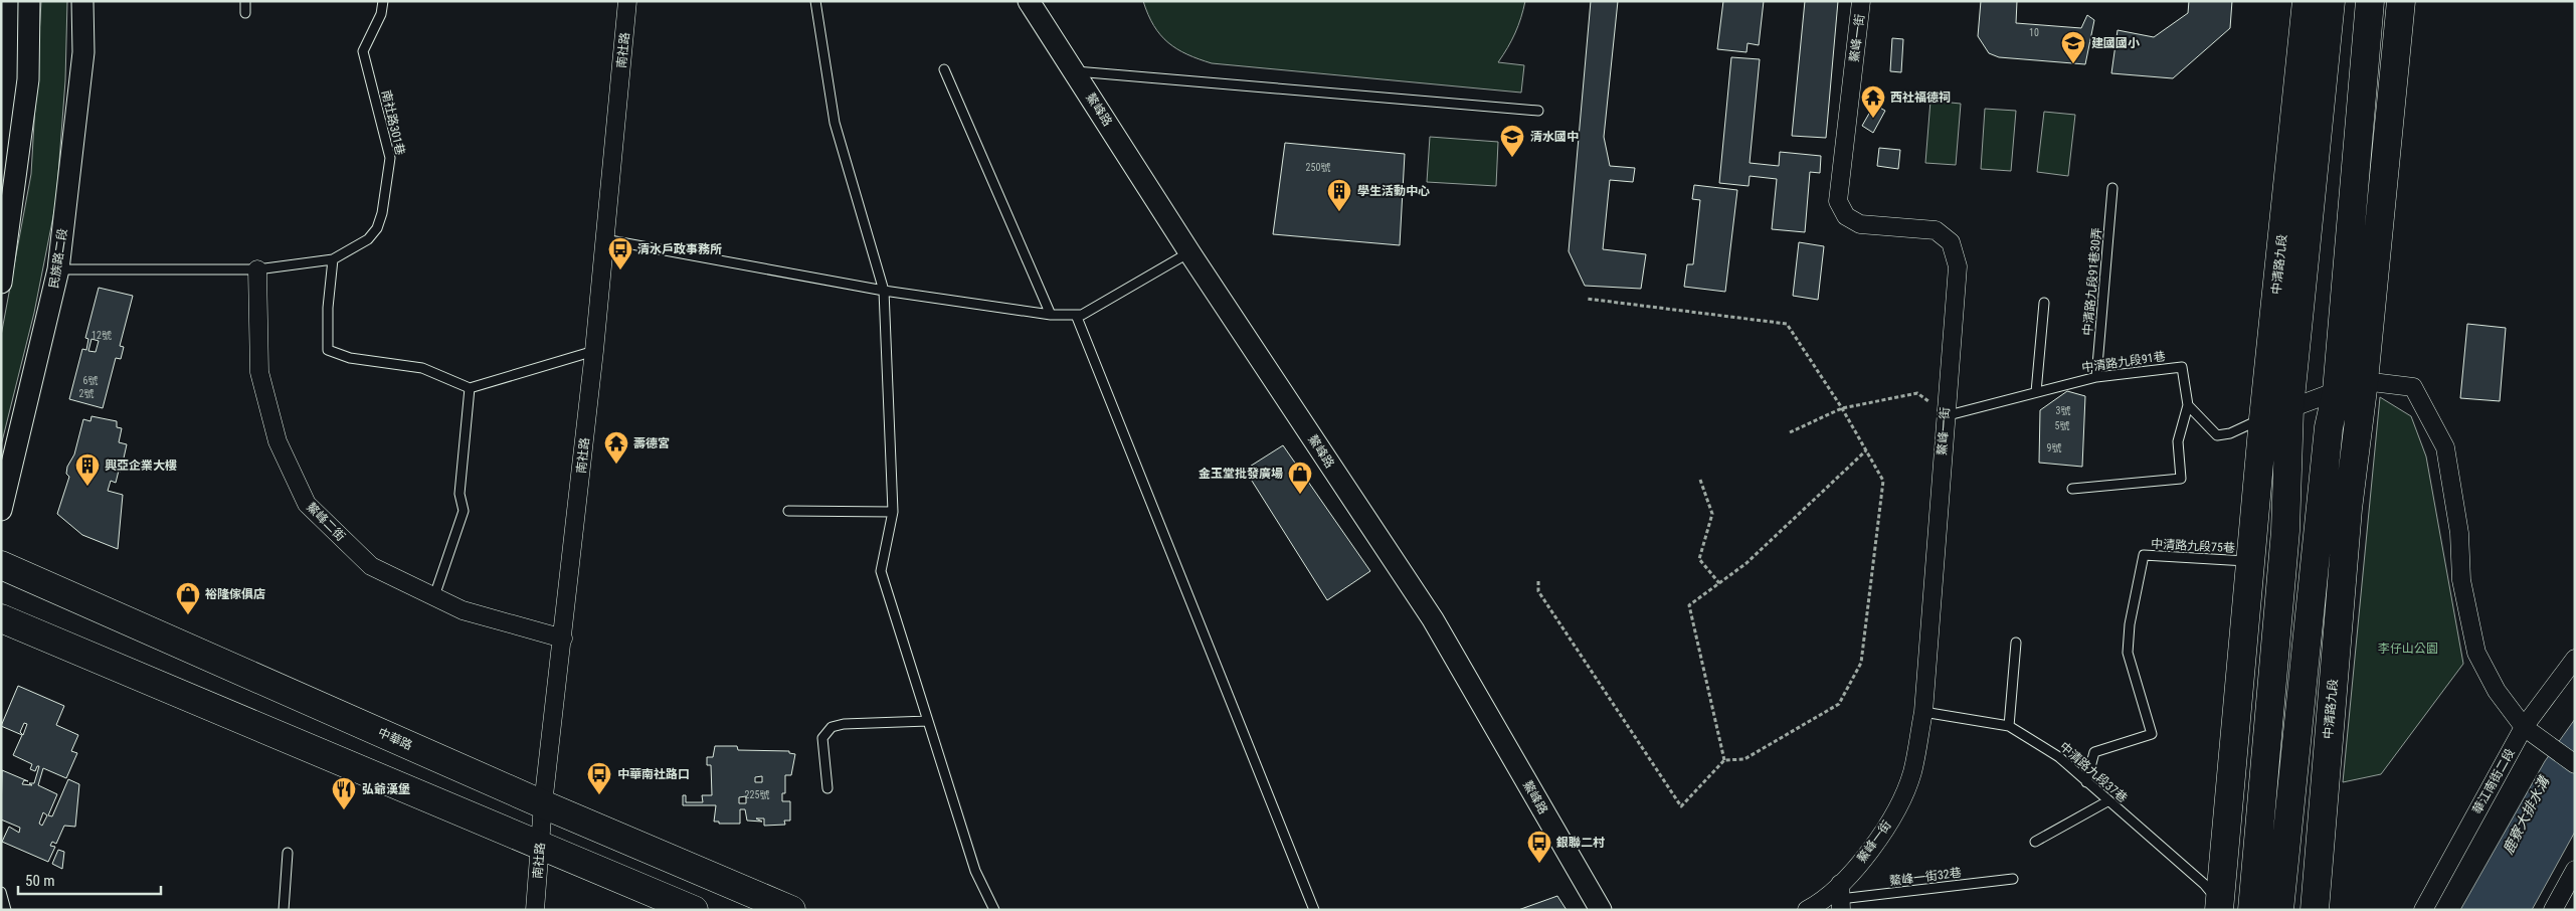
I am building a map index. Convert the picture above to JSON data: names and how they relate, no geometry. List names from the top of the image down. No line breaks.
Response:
{"streets":{"main road":["中清路九段","中華路"],"street":["鰲峰一街","南社路","鰲峰路","民族路二段","鰲峰二街","華江南街二段"],"lane":["南社路301巷","中清路九段91巷30弄","中清路九段91巷","中清路九段75巷","中清路九段37巷","鰲峰一街32巷"]},"crossings":[["鰲峰一街","中清路九段91巷"],["鰲峰一街","中清路九段37巷"],["鰲峰一街","鰲峰一街32巷"],["南社路","鰲峰二街"],["南社路","中華路"],["中清路九段","中清路九段75巷"],["中清路九段","中清路九段37巷"],["中清路九段91巷30弄","中清路九段91巷"],["中清路九段75巷","中清路九段37巷"]],"water":["鹿寮大排水溝"],"parks":["李仔山公園"],"places":{"school or university":["建國國小","清水國中"],"temple":["西社福德祠","壽德宮"],"building":["學生活動中心","興亞企業大樓"],"bus stop":["清水戶政事務所","中華南社路口","銀聯二村"],"shop":["金玉堂批發廣場","裕隆傢俱店"],"restaurant":["弘爺漢堡"]},"house_numbers":["10","250號","12號","6號","2號","3號","5號","9號","225號"],"scale_bar":"50 m"}
